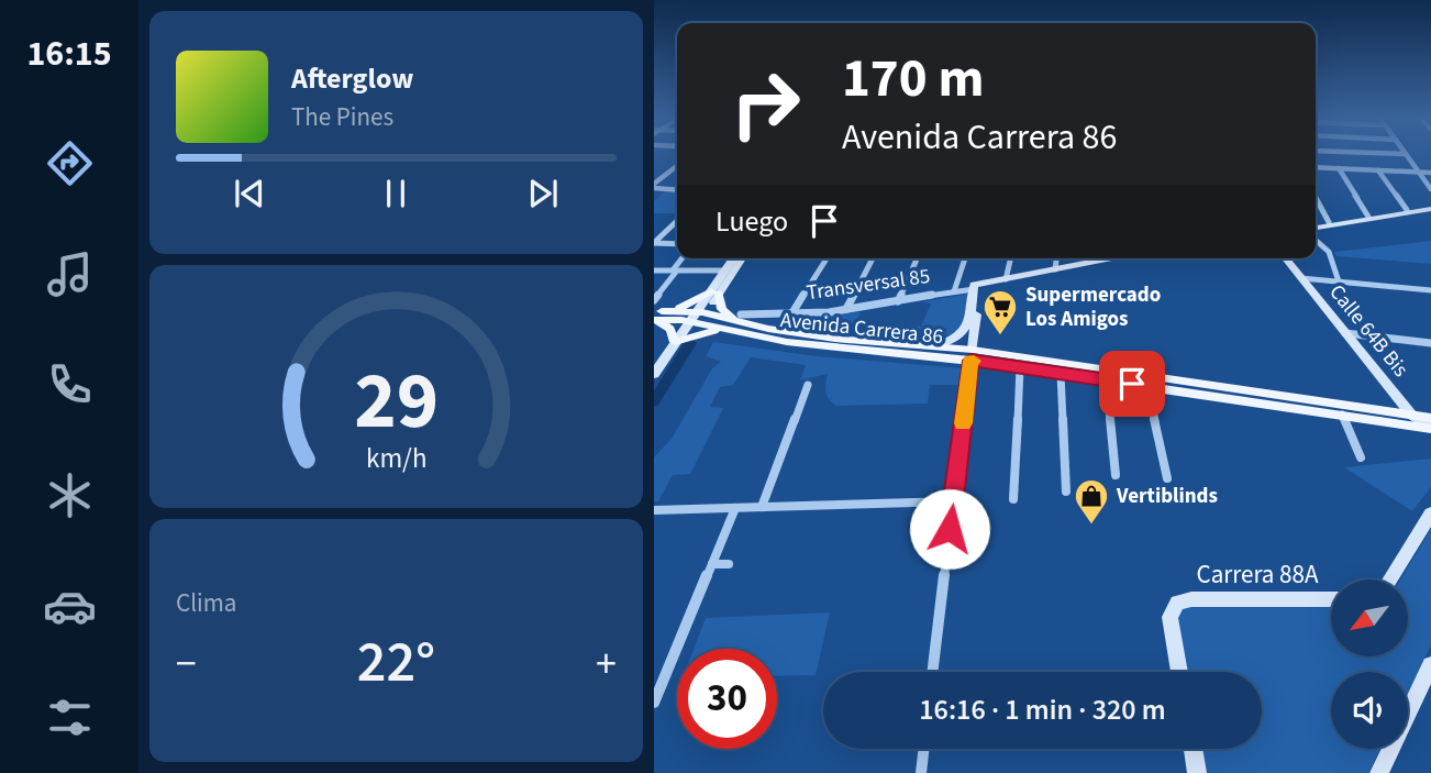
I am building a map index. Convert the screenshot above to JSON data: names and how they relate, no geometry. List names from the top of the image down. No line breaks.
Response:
{"streets":{"main road":["Avenida Carrera 86"],"street":["Transversal 85","Calle 64B Bis","Carrera 88A"]},"crossings":[["Transversal 85","Avenida Carrera 86"],["Avenida Carrera 86","Calle 64B Bis"]],"places":{"supermarket":["Supermercado Los Amigos"],"shop":["Vertiblinds"]},"north":"bottom left","page":{"tabs":"16:15","turn":["170 m","Avenida Carrera 86"],"song":["Afterglow","The Pines"],"then":"Luego","tile":"Clima","heat":["−","22°","+"],"limit":"30","trip":"16:16 · 1 min · 320 m","gauge":["29","km/h"]}}
